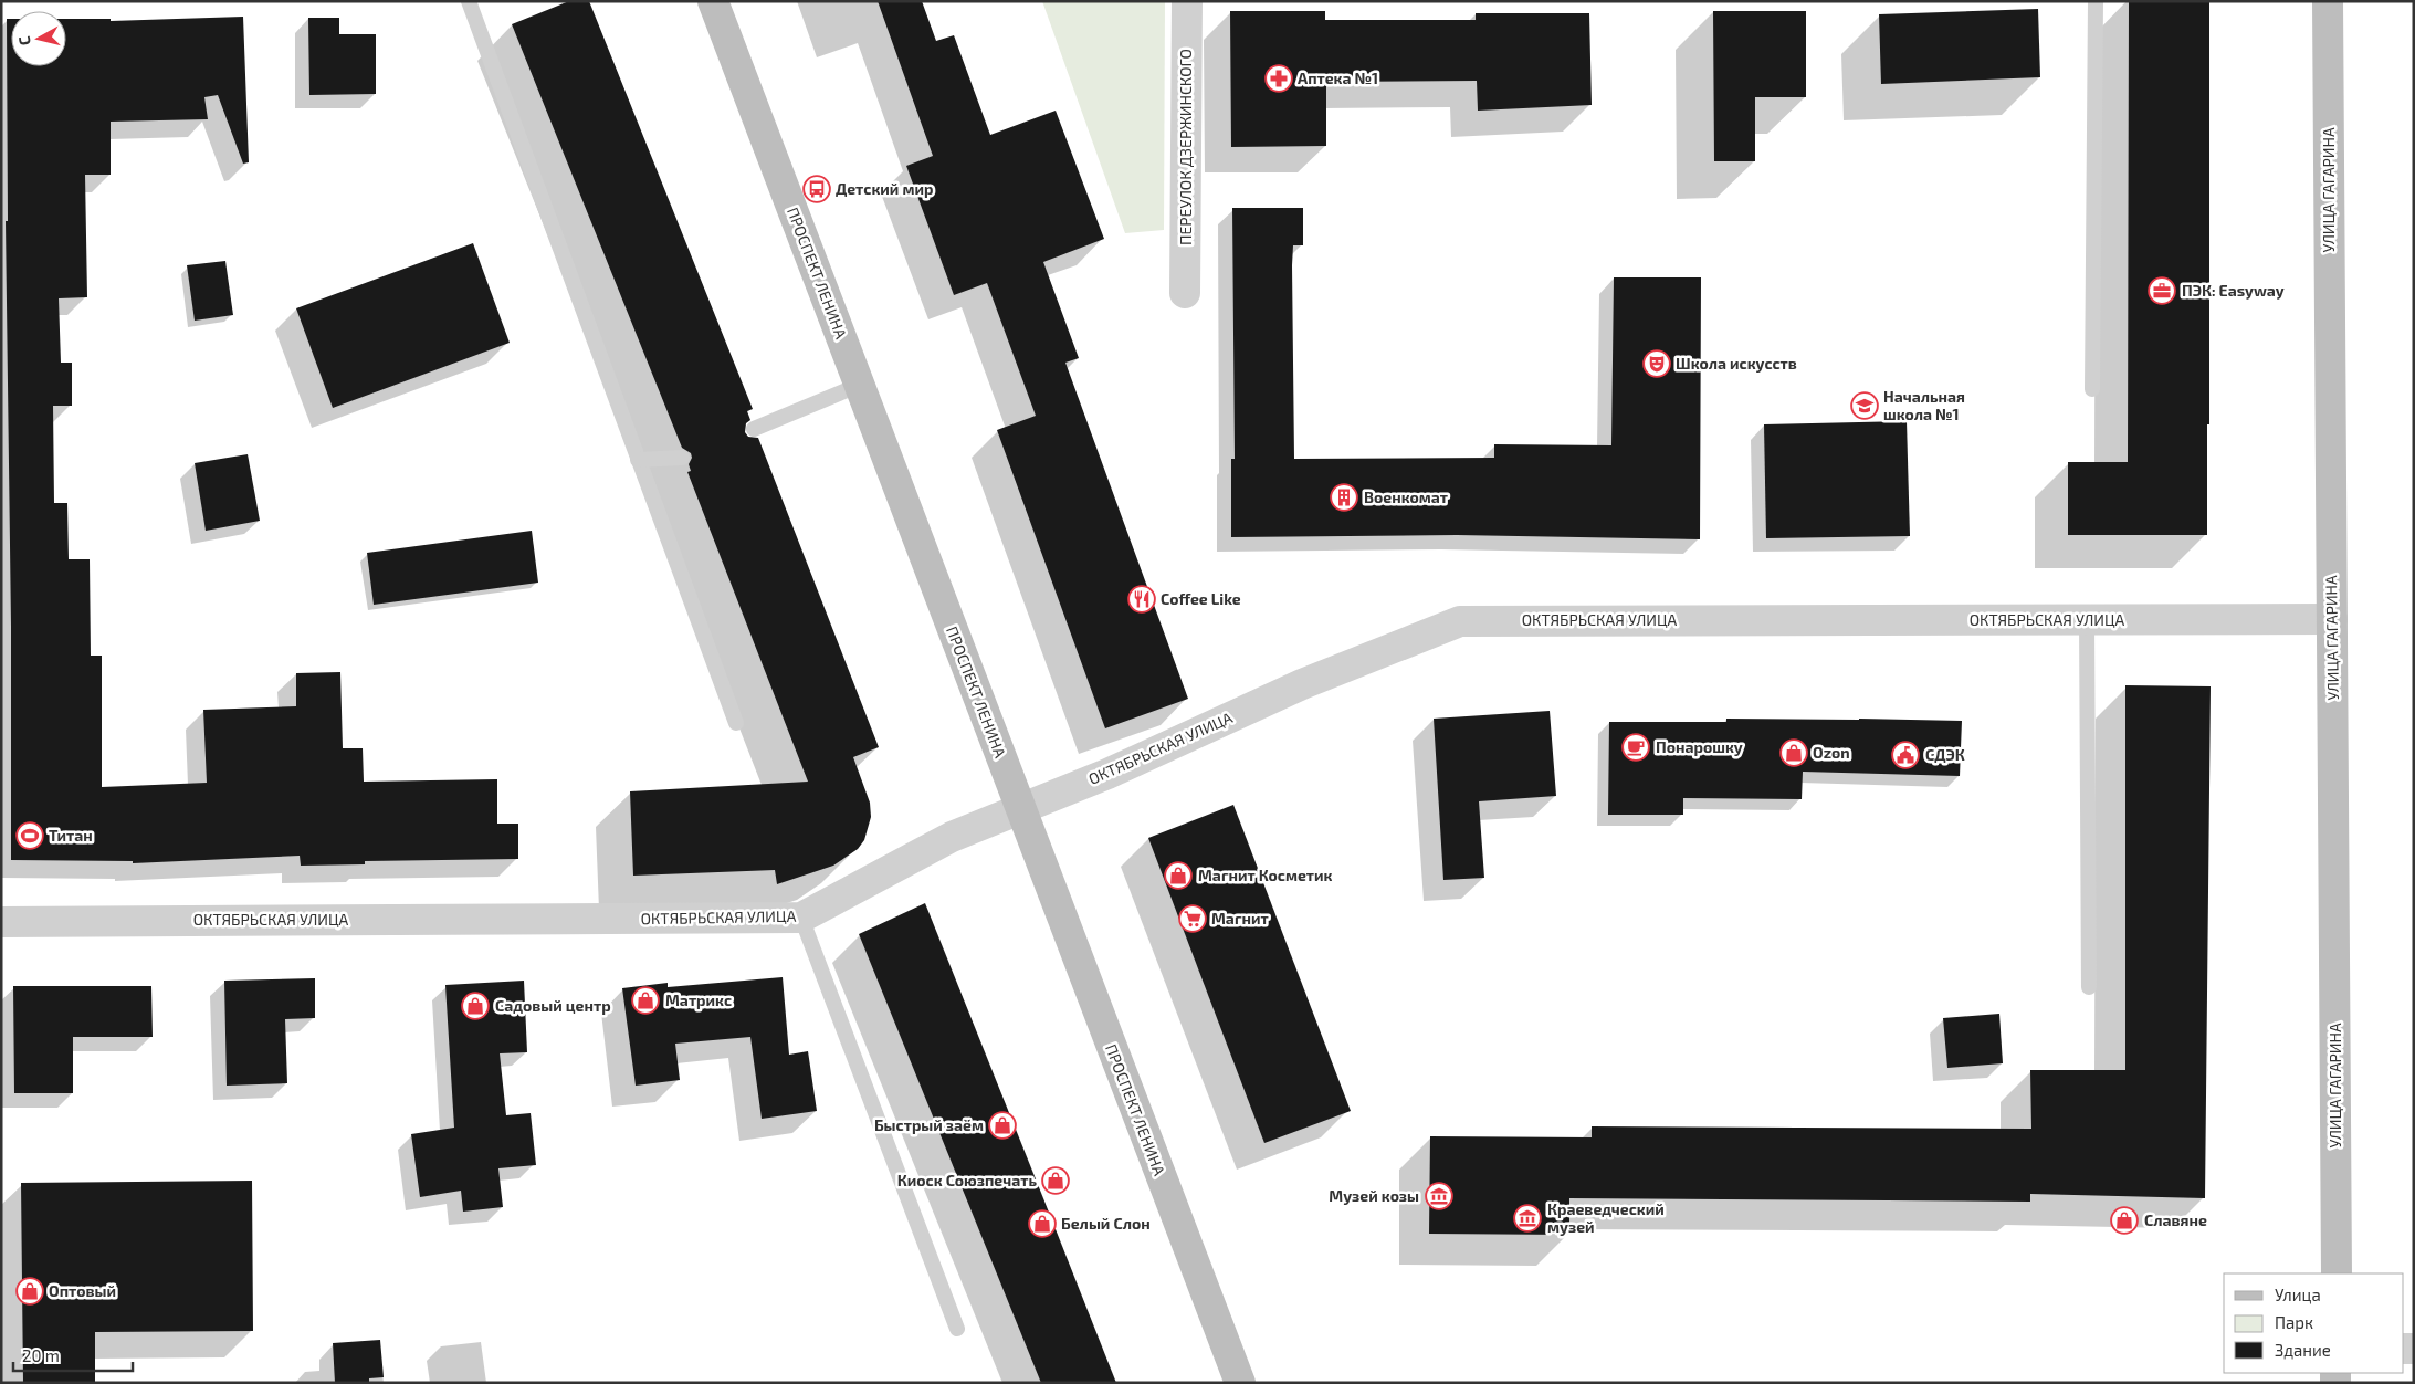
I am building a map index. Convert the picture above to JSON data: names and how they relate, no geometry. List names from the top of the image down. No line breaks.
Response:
{"streets":{"main road":["УЛИЦА ГАГАРИНА","ПРОСПЕКТ ЛЕНИНА"],"street":["ПЕРЕУЛОК ДЗЕРЖИНСКОГО","ОКТЯБРЬСКАЯ УЛИЦА"]},"crossings":[["УЛИЦА ГАГАРИНА","ОКТЯБРЬСКАЯ УЛИЦА"],["ПРОСПЕКТ ЛЕНИНА","ОКТЯБРЬСКАЯ УЛИЦА"]],"places":{"pharmacy":["Аптека №1"],"bus stop":["Детский мир"],"office":["ПЭК: Easyway"],"theatre":["Школа искусств"],"school or university":["Начальная школа №1"],"building":["Военкомат"],"restaurant":["Coffee Like"],"cafe":["Понарошку"],"shop":["Ozon","Магнит Косметик","Матрикс","Садовый центр","Быстрый заём","Киоск Союзпечать","Славяне","Белый Слон","Оптовый"],"public building":["СДЭК"],"sports":["Титан"],"supermarket":["Магнит"],"museum":["Музей козы","Краеведческий музей"]},"legend":["Улица","Парк","Здание"],"scale_bar":"20 m","north":"left"}
